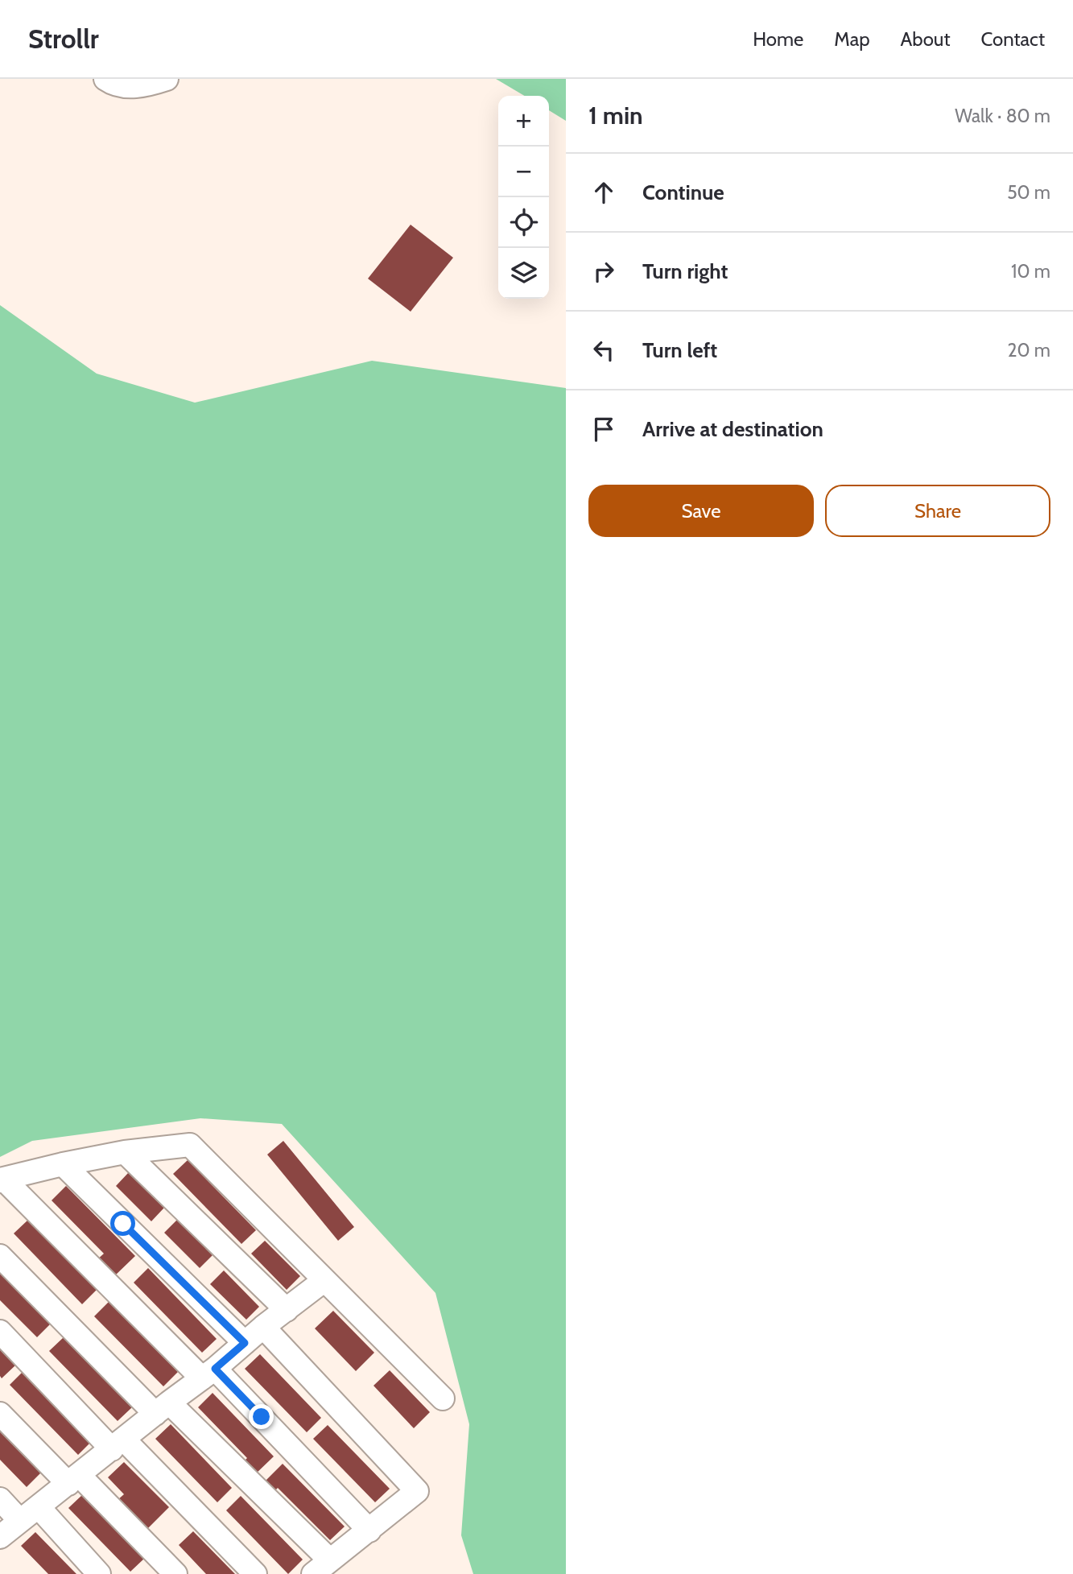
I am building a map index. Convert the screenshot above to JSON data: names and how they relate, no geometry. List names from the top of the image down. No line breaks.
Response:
{"page":{"header":"Strollr","nav":["Home","Map","About","Contact"],"heading":["1 min","Walk · 80 m"],"map_buttons":["+","−"],"list":[["Continue","50 m"],["Turn right","10 m"],["Turn left","20 m"],"Arrive at destination"],"buttons":["Save","Share"]}}
